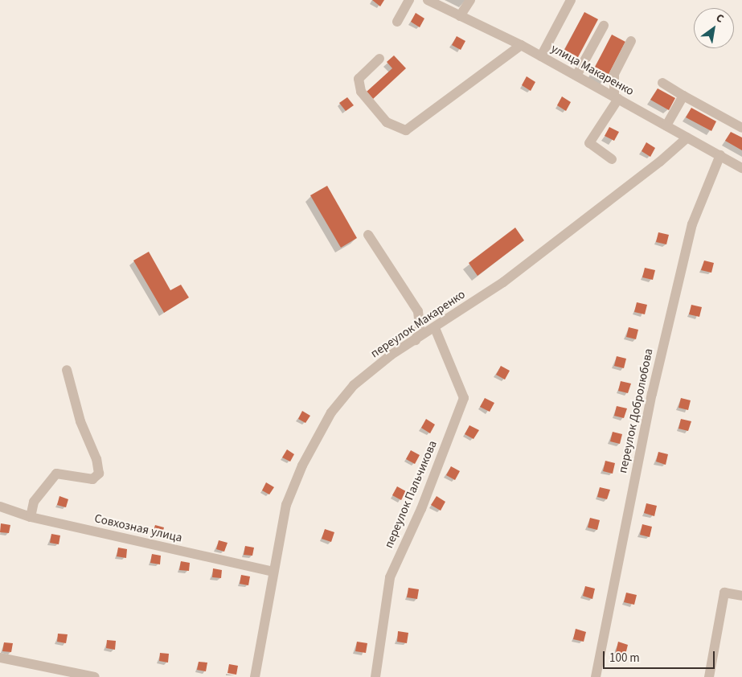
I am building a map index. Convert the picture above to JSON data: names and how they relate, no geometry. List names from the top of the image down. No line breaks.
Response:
{"streets":{"street":["улица Макаренко","переулок Макаренко","переулок Добролюбова","переулок Пальчикова","Совхозная улица"]},"crossings":[["улица Макаренко","переулок Макаренко"],["улица Макаренко","переулок Добролюбова"],["переулок Макаренко","переулок Пальчикова"],["переулок Макаренко","Совхозная улица"]],"scale_bar":"100 m","north":"top right"}
